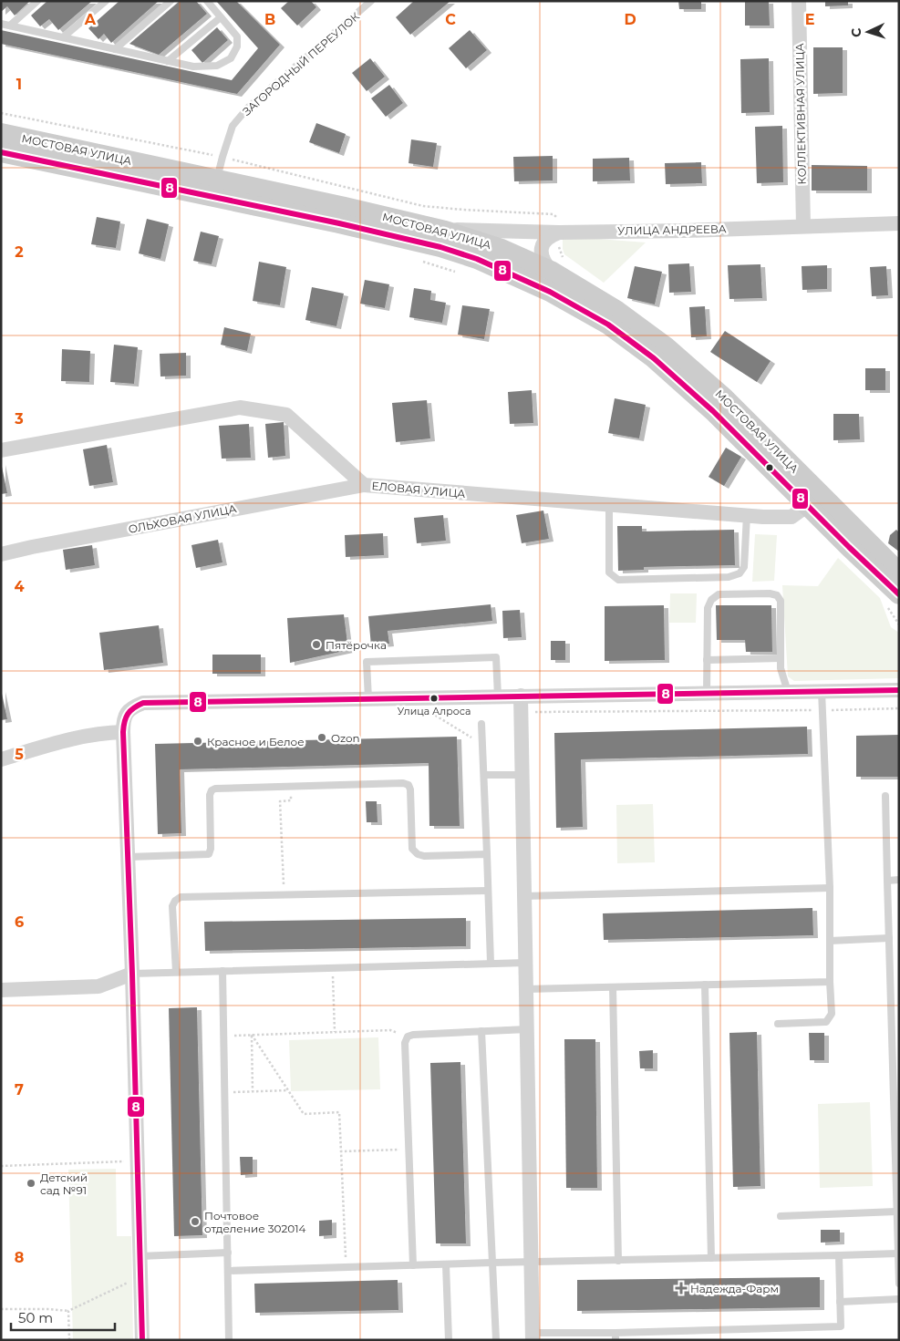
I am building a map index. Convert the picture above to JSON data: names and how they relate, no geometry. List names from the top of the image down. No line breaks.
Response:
{"streets":{"main road":["МОСТОВАЯ УЛИЦА"],"street":["КОЛЛЕКТИВНАЯ УЛИЦА","УЛИЦА АНДРЕЕВА","ЕЛОВАЯ УЛИЦА","ОЛЬХОВАЯ УЛИЦА"],"lane":["ЗАГОРОДНЫЙ ПЕРЕУЛОК"]},"crossings":[["ЗАГОРОДНЫЙ ПЕРЕУЛОК","МОСТОВАЯ УЛИЦА"],["КОЛЛЕКТИВНАЯ УЛИЦА","УЛИЦА АНДРЕЕВА"],["МОСТОВАЯ УЛИЦА","УЛИЦА АНДРЕЕВА"],["МОСТОВАЯ УЛИЦА","ЕЛОВАЯ УЛИЦА"],["ЕЛОВАЯ УЛИЦА","ОЛЬХОВАЯ УЛИЦА"]],"places":{"other":["Пятёрочка","Улица Алроса","Ozon","Красное и Белое","Детский сад №91","Почтовое отделение 302014"],"health":["Надежда-Фарм"]},"lines":["transit line 8"],"scale_bar":"50 m","north":"left","grid":{"columns":["A","B","C","D","E"],"rows":["1","2","3","4","5","6","7","8"]}}
